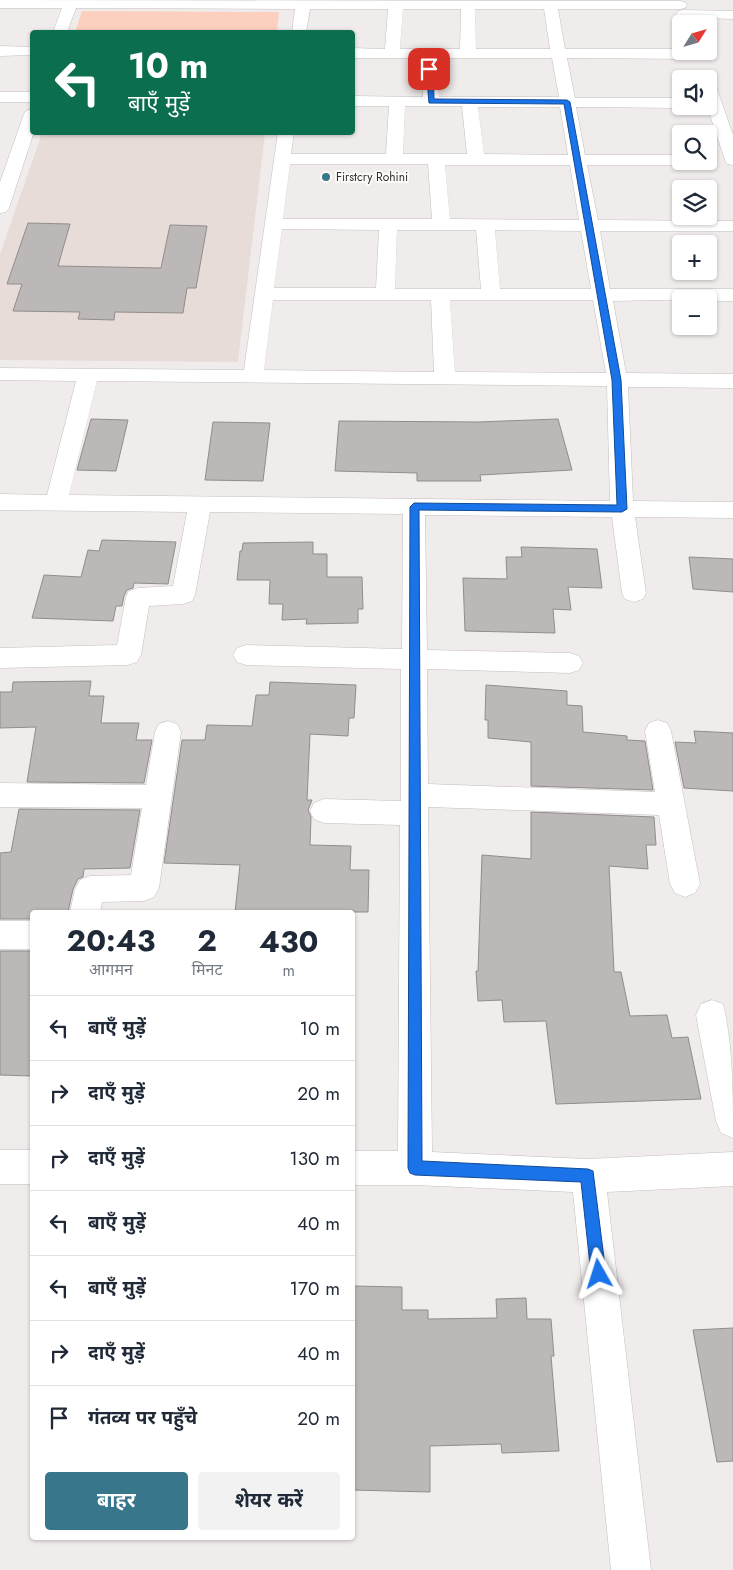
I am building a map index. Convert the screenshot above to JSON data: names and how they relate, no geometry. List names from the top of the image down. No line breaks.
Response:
{"places":["Firstcry Rohini"],"north":"top right","page":{"map_buttons":["+","−"],"turn":["10 m","बाएँ मुड़ें"],"eta":["20:43","आगमन","2","मिनट","430","m"],"list":[{"name":"बाएँ मुड़ें","value":"10 m"},{"name":"दाएँ मुड़ें","value":"20 m"},{"name":"दाएँ मुड़ें","value":"130 m"},{"name":"बाएँ मुड़ें","value":"40 m"},{"name":"बाएँ मुड़ें","value":"170 m"},{"name":"दाएँ मुड़ें","value":"40 m"},{"name":"गंतव्य पर पहुँचे","value":"20 m"}],"buttons":["बाहर","शेयर करें"]}}
